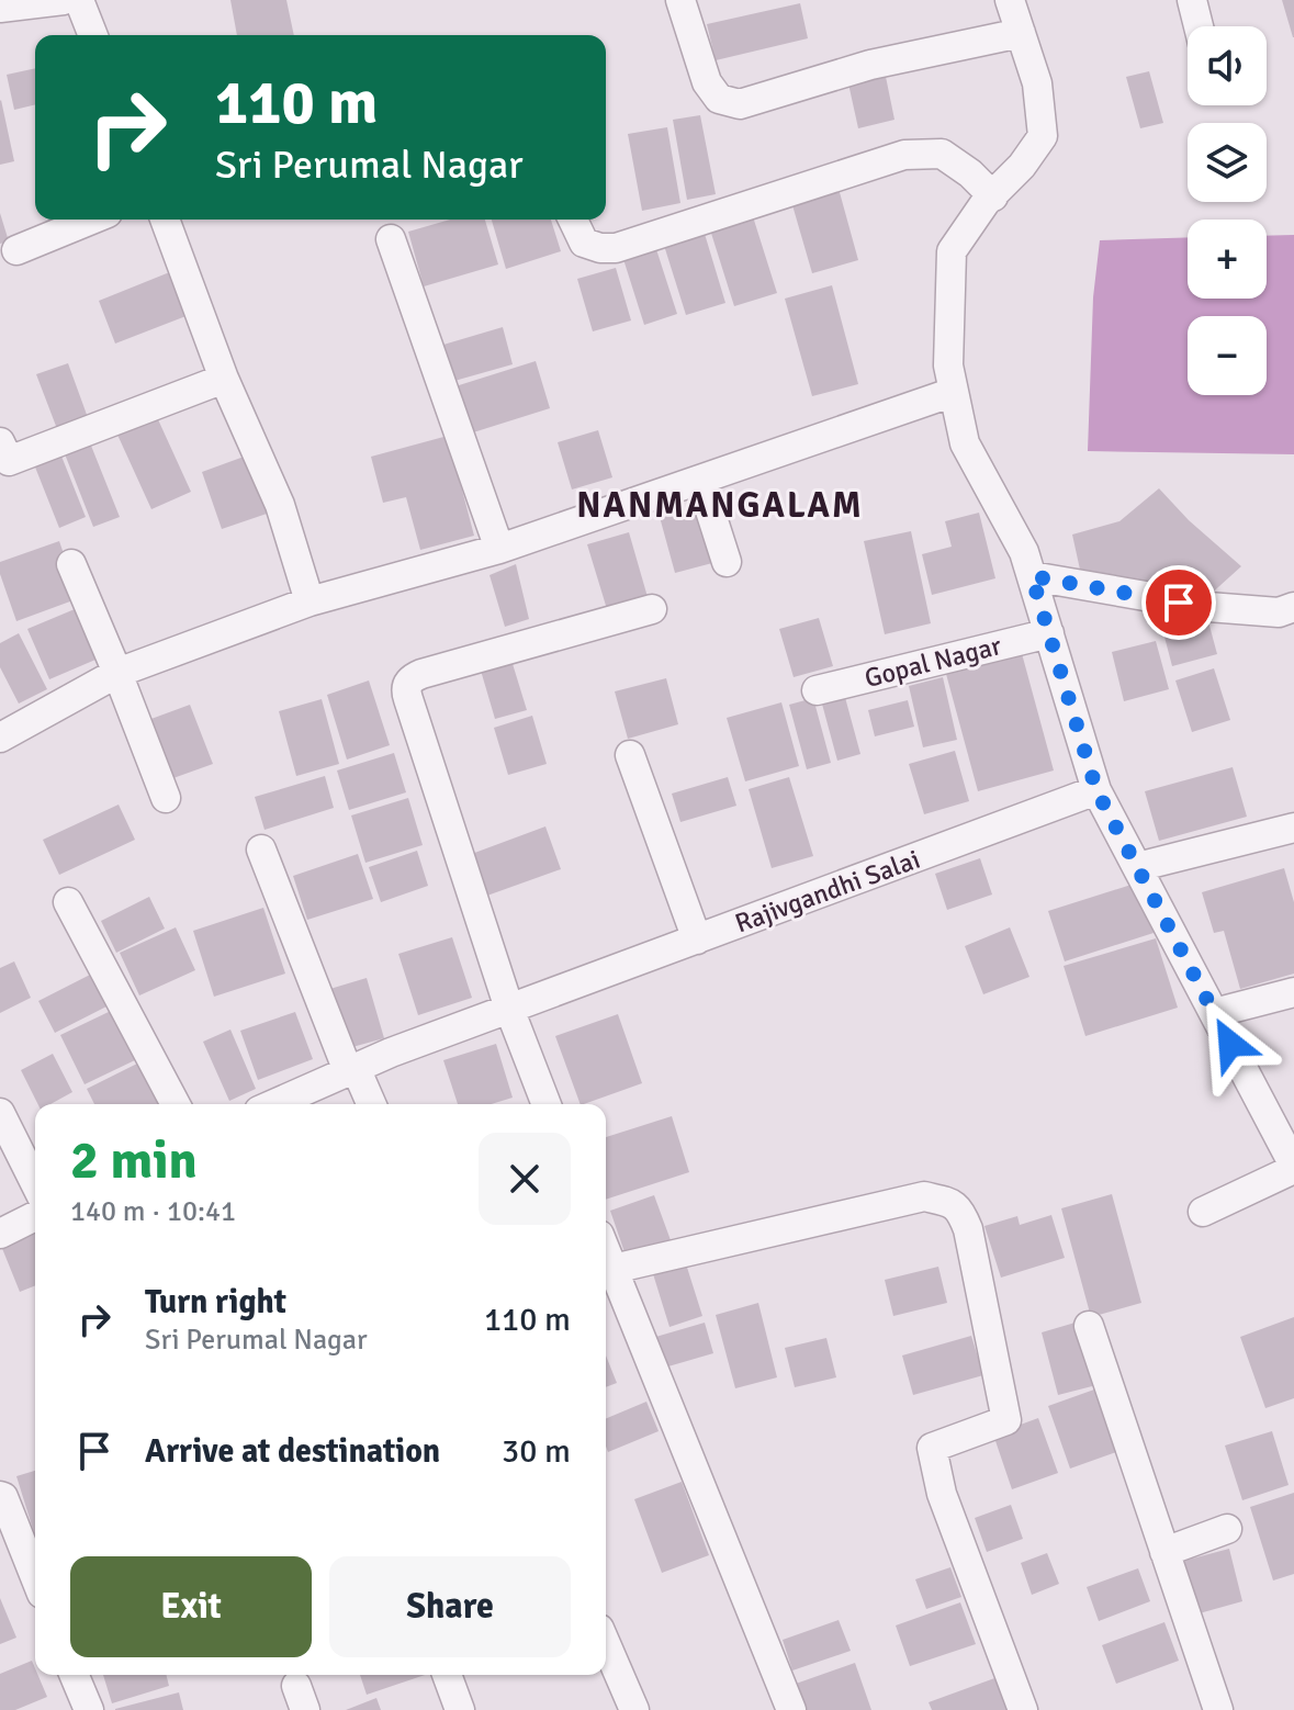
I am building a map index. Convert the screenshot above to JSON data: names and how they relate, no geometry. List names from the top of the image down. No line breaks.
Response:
{"streets":{"street":["Gopal Nagar","Rajivgandhi Salai"]},"districts":["NANMANGALAM"],"page":{"map_buttons":["+","−"],"turn":["110 m","Sri Perumal Nagar"],"heading":["2 min","140 m · 10:41"],"list":[{"name":"Turn right","note":"Sri Perumal Nagar","value":"110 m"},{"name":"Arrive at destination","value":"30 m"}],"buttons":["Exit","Share"]}}
